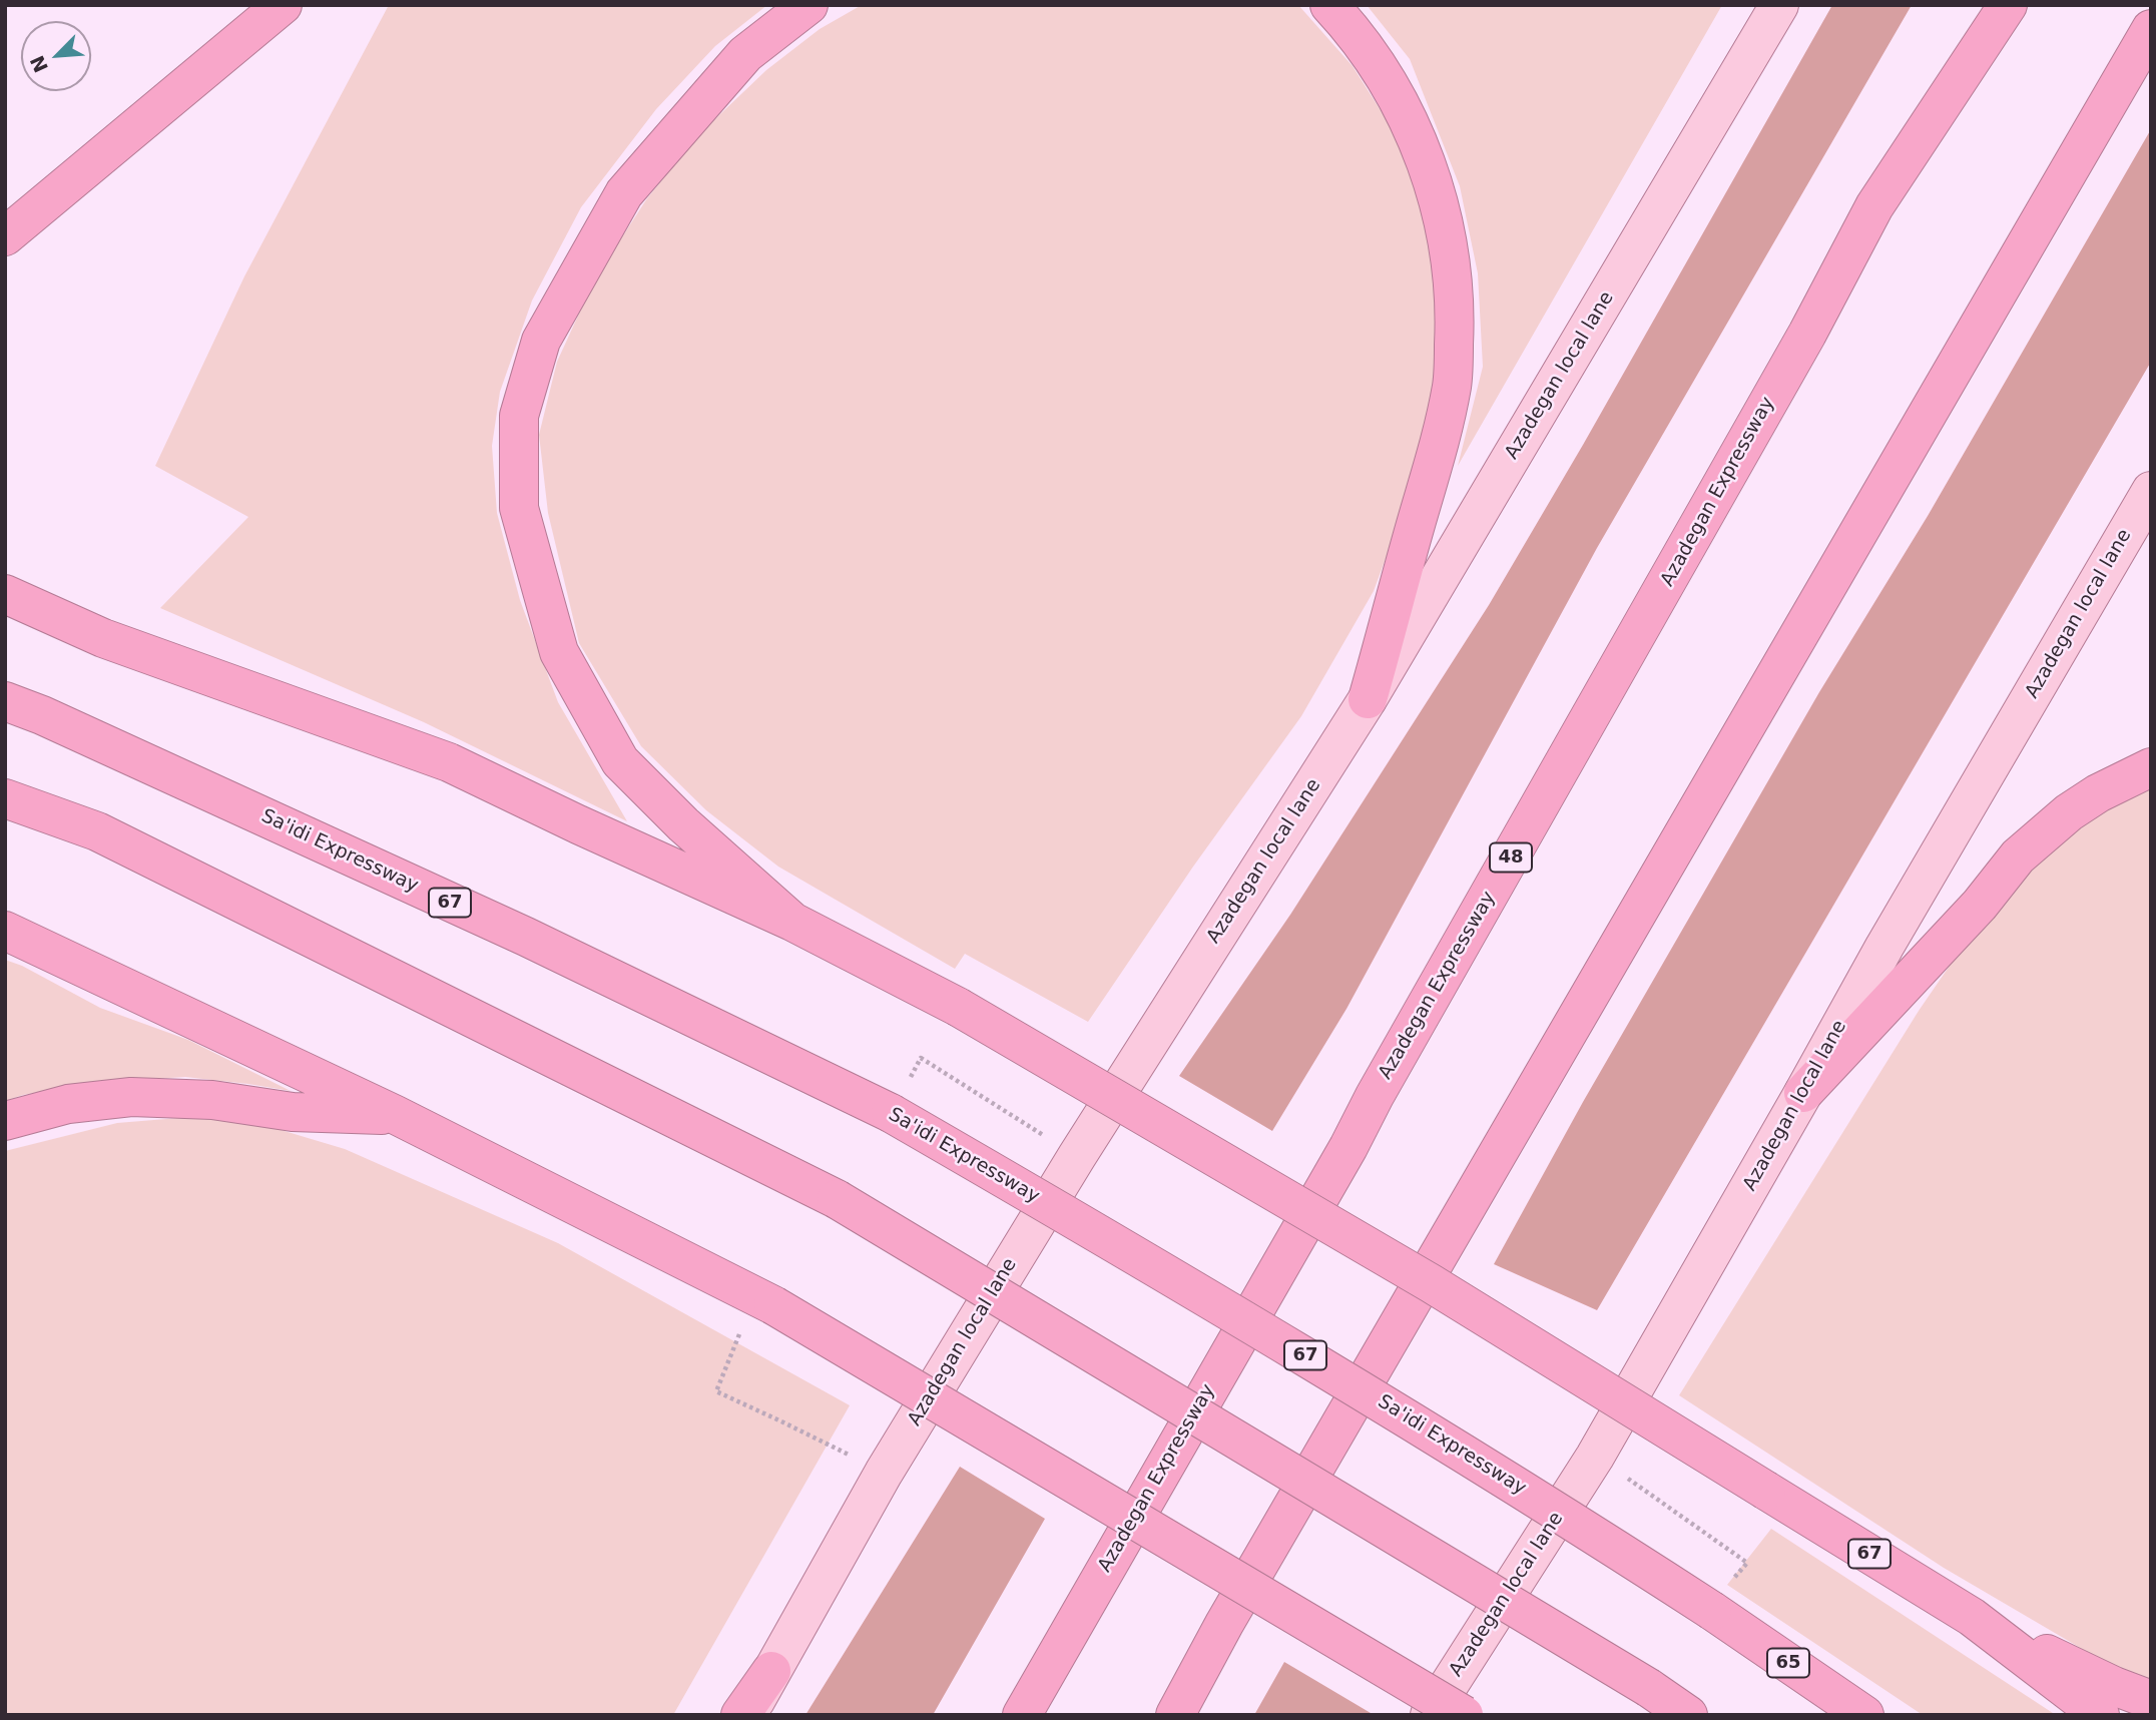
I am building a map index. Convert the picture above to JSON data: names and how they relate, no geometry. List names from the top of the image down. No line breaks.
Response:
{"streets":{"highway":["Azadegan Expressway","Sa'idi Expressway","48","67","65"],"main road":["Azadegan local lane"]},"north":"bottom left"}
